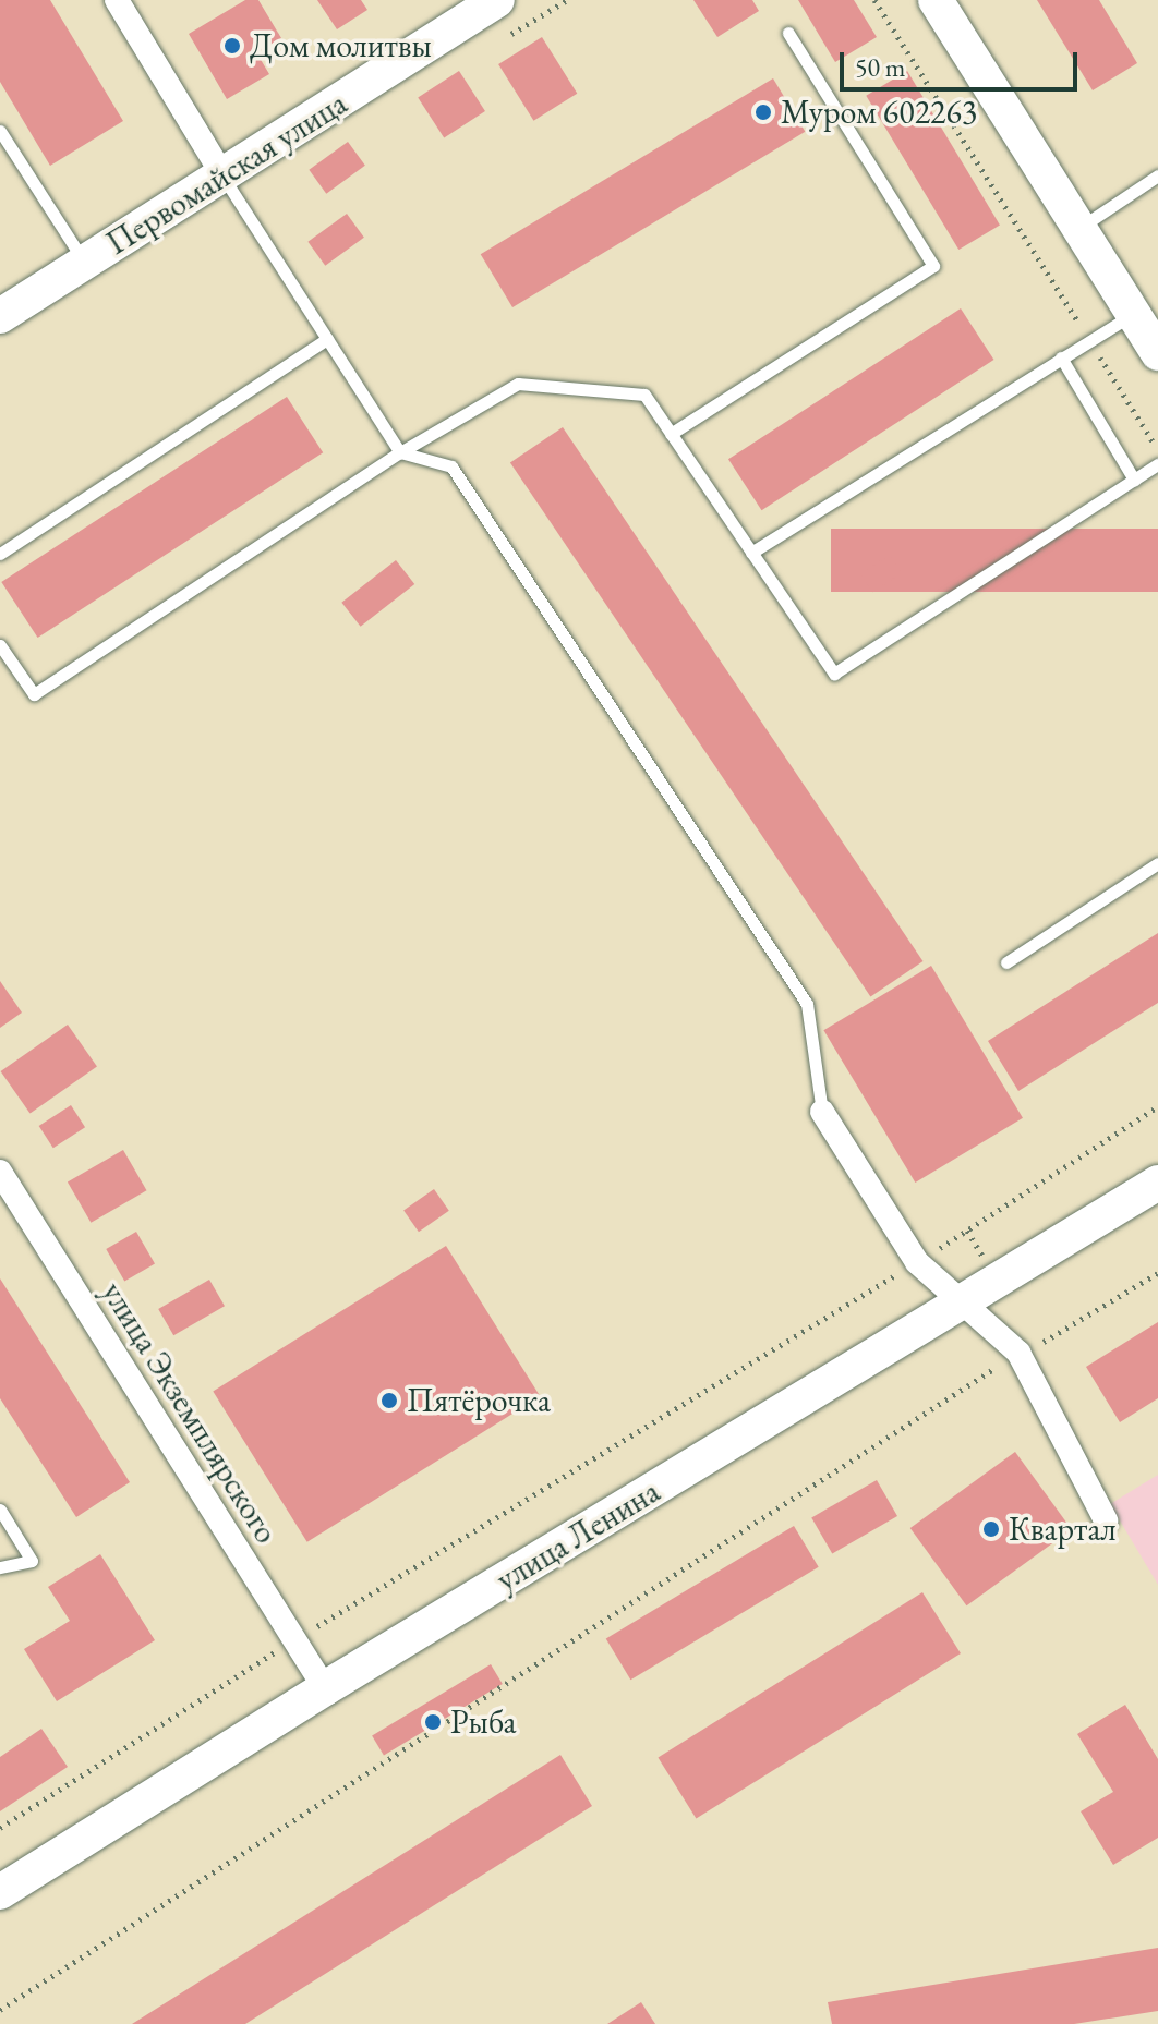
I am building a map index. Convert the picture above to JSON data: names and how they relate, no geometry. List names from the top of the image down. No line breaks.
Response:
{"streets":{"street":["Первомайская улица","улица Экземплярского","улица Ленина"]},"crossings":[["улица Экземплярского","улица Ленина"]],"places":["Дом молитвы","Муром 602263","Пятёрочка","Квартал","Рыба"],"scale_bar":"50 m"}
